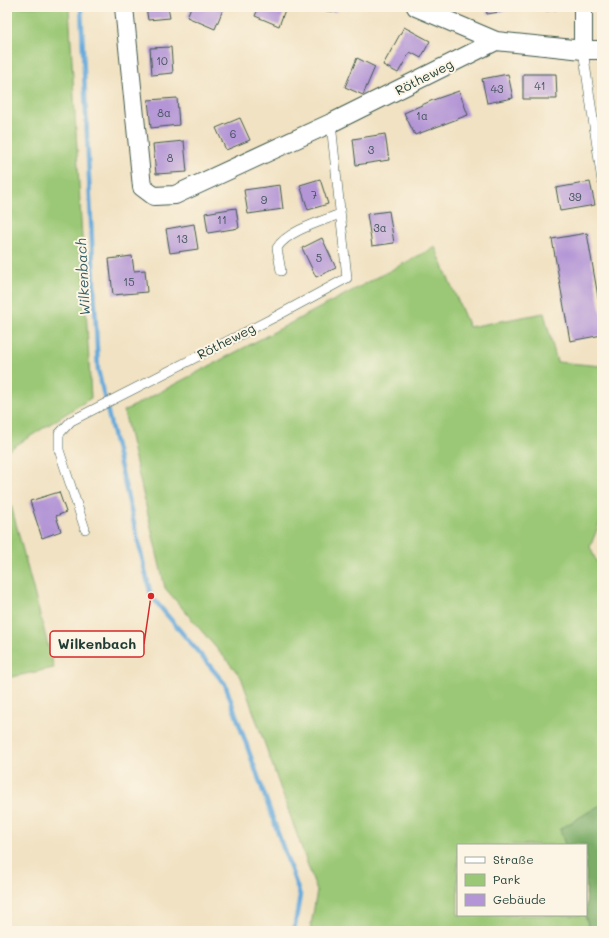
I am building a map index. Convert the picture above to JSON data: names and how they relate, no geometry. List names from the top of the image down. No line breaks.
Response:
{"streets":{"street":["Rötheweg"]},"water":["Wilkenbach"],"places":["Wilkenbach"],"house_numbers":["10","41","43","8a","1a","6","3","8","7","39","9","11","3a","13","5","15"],"legend":["Straße","Park","Gebäude"]}
